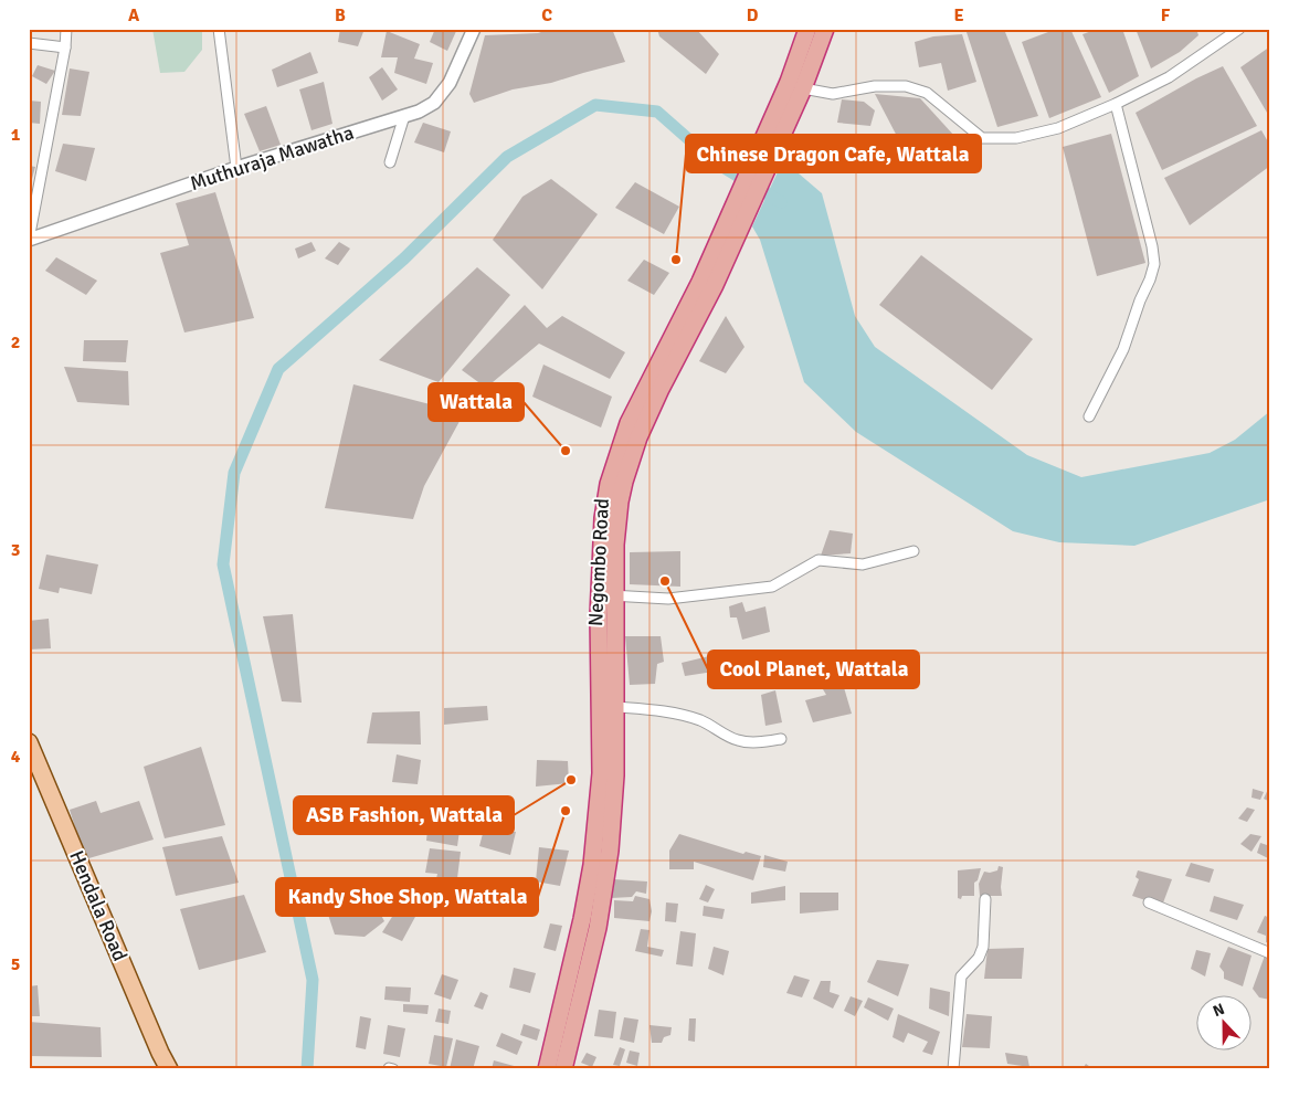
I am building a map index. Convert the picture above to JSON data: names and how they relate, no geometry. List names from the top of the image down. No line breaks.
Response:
{"streets":{"highway":["Negombo Road"],"main road":["Hendala Road"],"street":["Muthuraja Mawatha"]},"places":["Chinese Dragon Cafe, Wattala","Wattala","Cool Planet, Wattala","ASB Fashion, Wattala","Kandy Shoe Shop, Wattala"],"north":"top","grid":{"columns":["A","B","C","D","E","F"],"rows":["1","2","3","4","5"]}}
